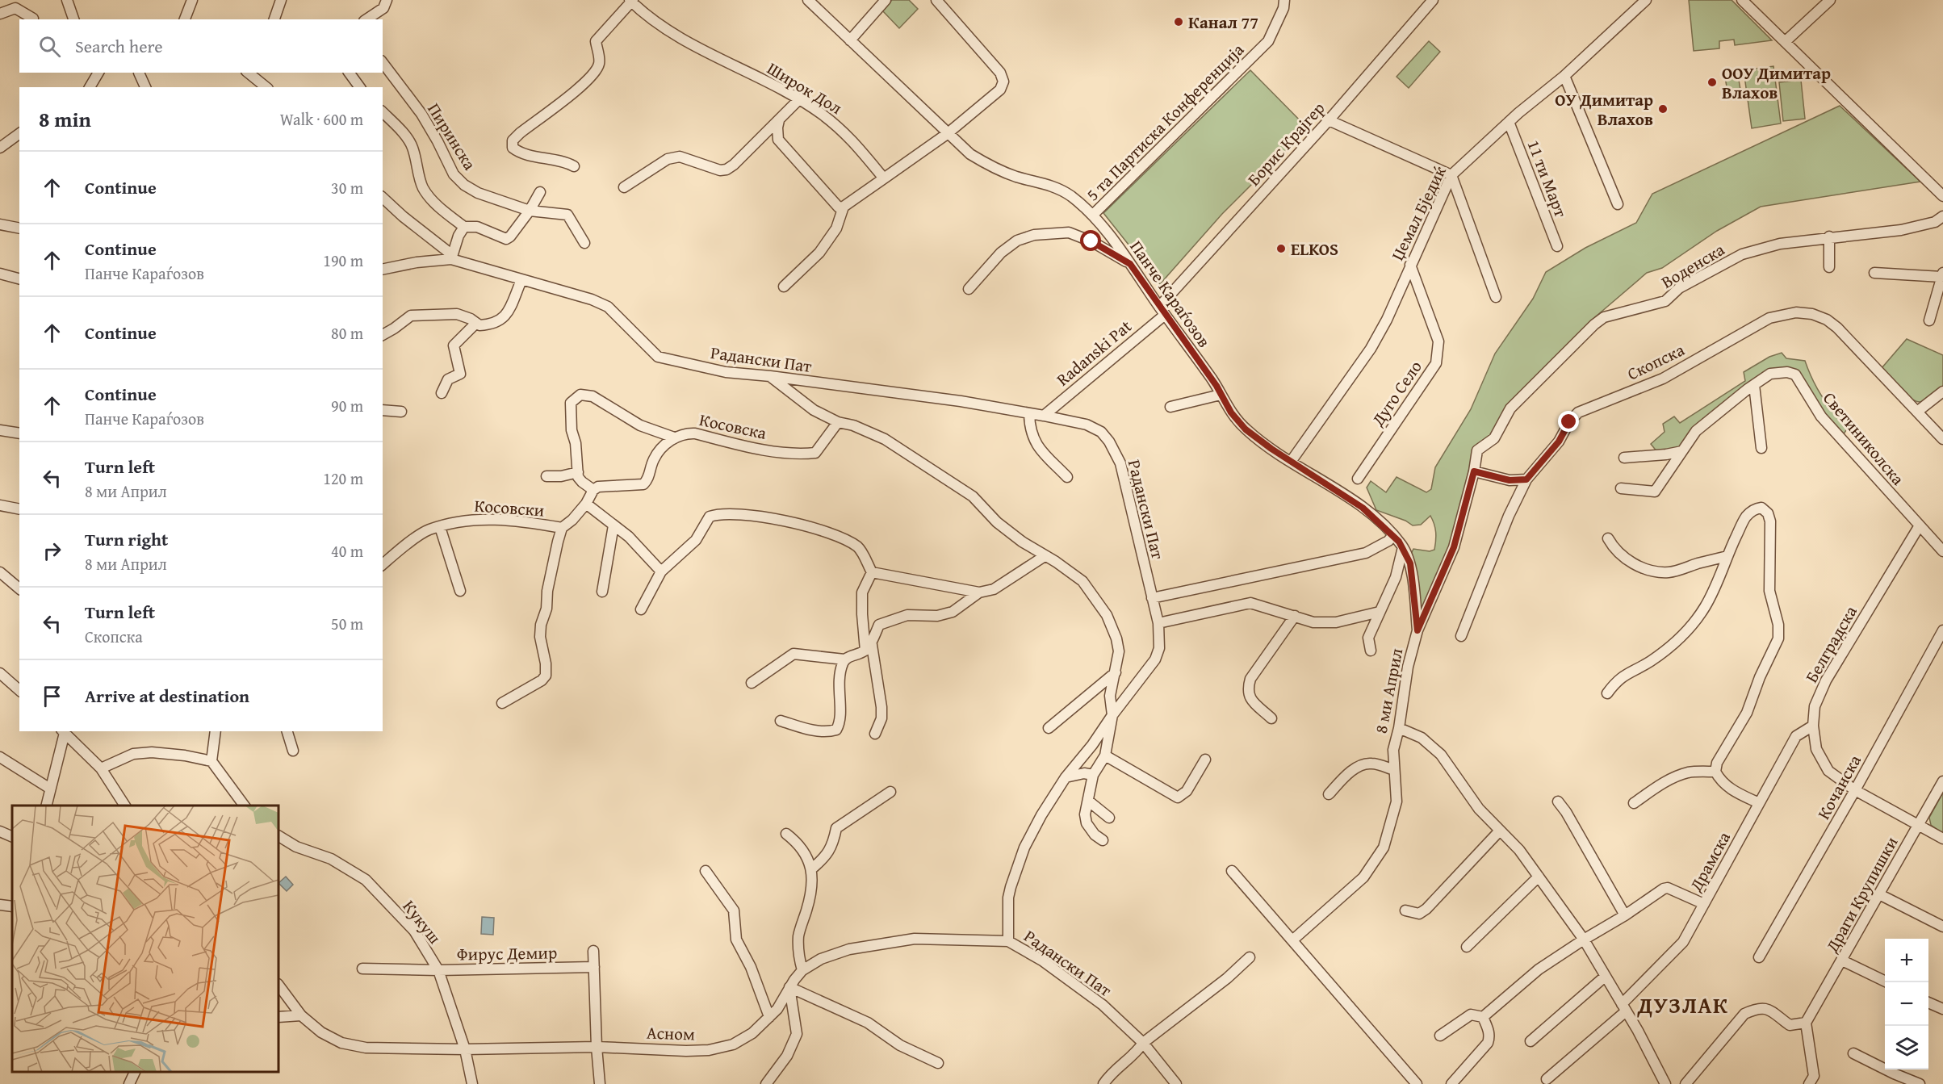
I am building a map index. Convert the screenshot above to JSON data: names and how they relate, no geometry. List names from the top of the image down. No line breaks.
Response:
{"streets":{"street":["Широк Дол","5 та Партиска Конференција","Пиринска","Борис Крајгер","11 ти Март","Џемал Бједиќ","Воденска","Панче Караѓозов","Radanski Pat","Радански Пат","Скопска","Дуго Село","Косовска","Светиниколска","Косовски","Белградска","8 ми Април","Кочанска","Драмска","Драги Крупишки","Кукуш","Фирус Демир","Асном"]},"crossings":[["5 та Партиска Конференција","Панче Караѓозов"],["Борис Крајгер","Панче Караѓозов"],["Борис Крајгер","Radanski Pat"],["11 ти Март","Џемал Бједиќ"],["Џемал Бједиќ","Панче Караѓозов"],["Џемал Бједиќ","Дуго Село"],["Воденска","8 ми Април"],["Панче Караѓозов","Radanski Pat"],["Radanski Pat","Радански Пат"],["Радански Пат","Асном"],["Светиниколска","Белградска"],["Белградска","Кочанска"],["Белградска","Драмска"],["Белградска","Драги Крупишки"],["Кукуш","Фирус Демир"],["Кукуш","Асном"]],"districts":["ДУЗЛАК"],"places":["Канал 77","ООУ Димитар Влахов","ОУ Димитар Влахов","ELKOS"],"page":{"search":"Search here","heading":["8 min","Walk · 600 m"],"list":[["Continue","30 m"],["Continue","Панче Караѓозов","190 m"],["Continue","80 m"],["Continue","Панче Караѓозов","90 m"],["Turn left","8 ми Април","120 m"],["Turn right","8 ми Април","40 m"],["Turn left","Скопска","50 m"],"Arrive at destination"],"map_buttons":["+","−"]}}
